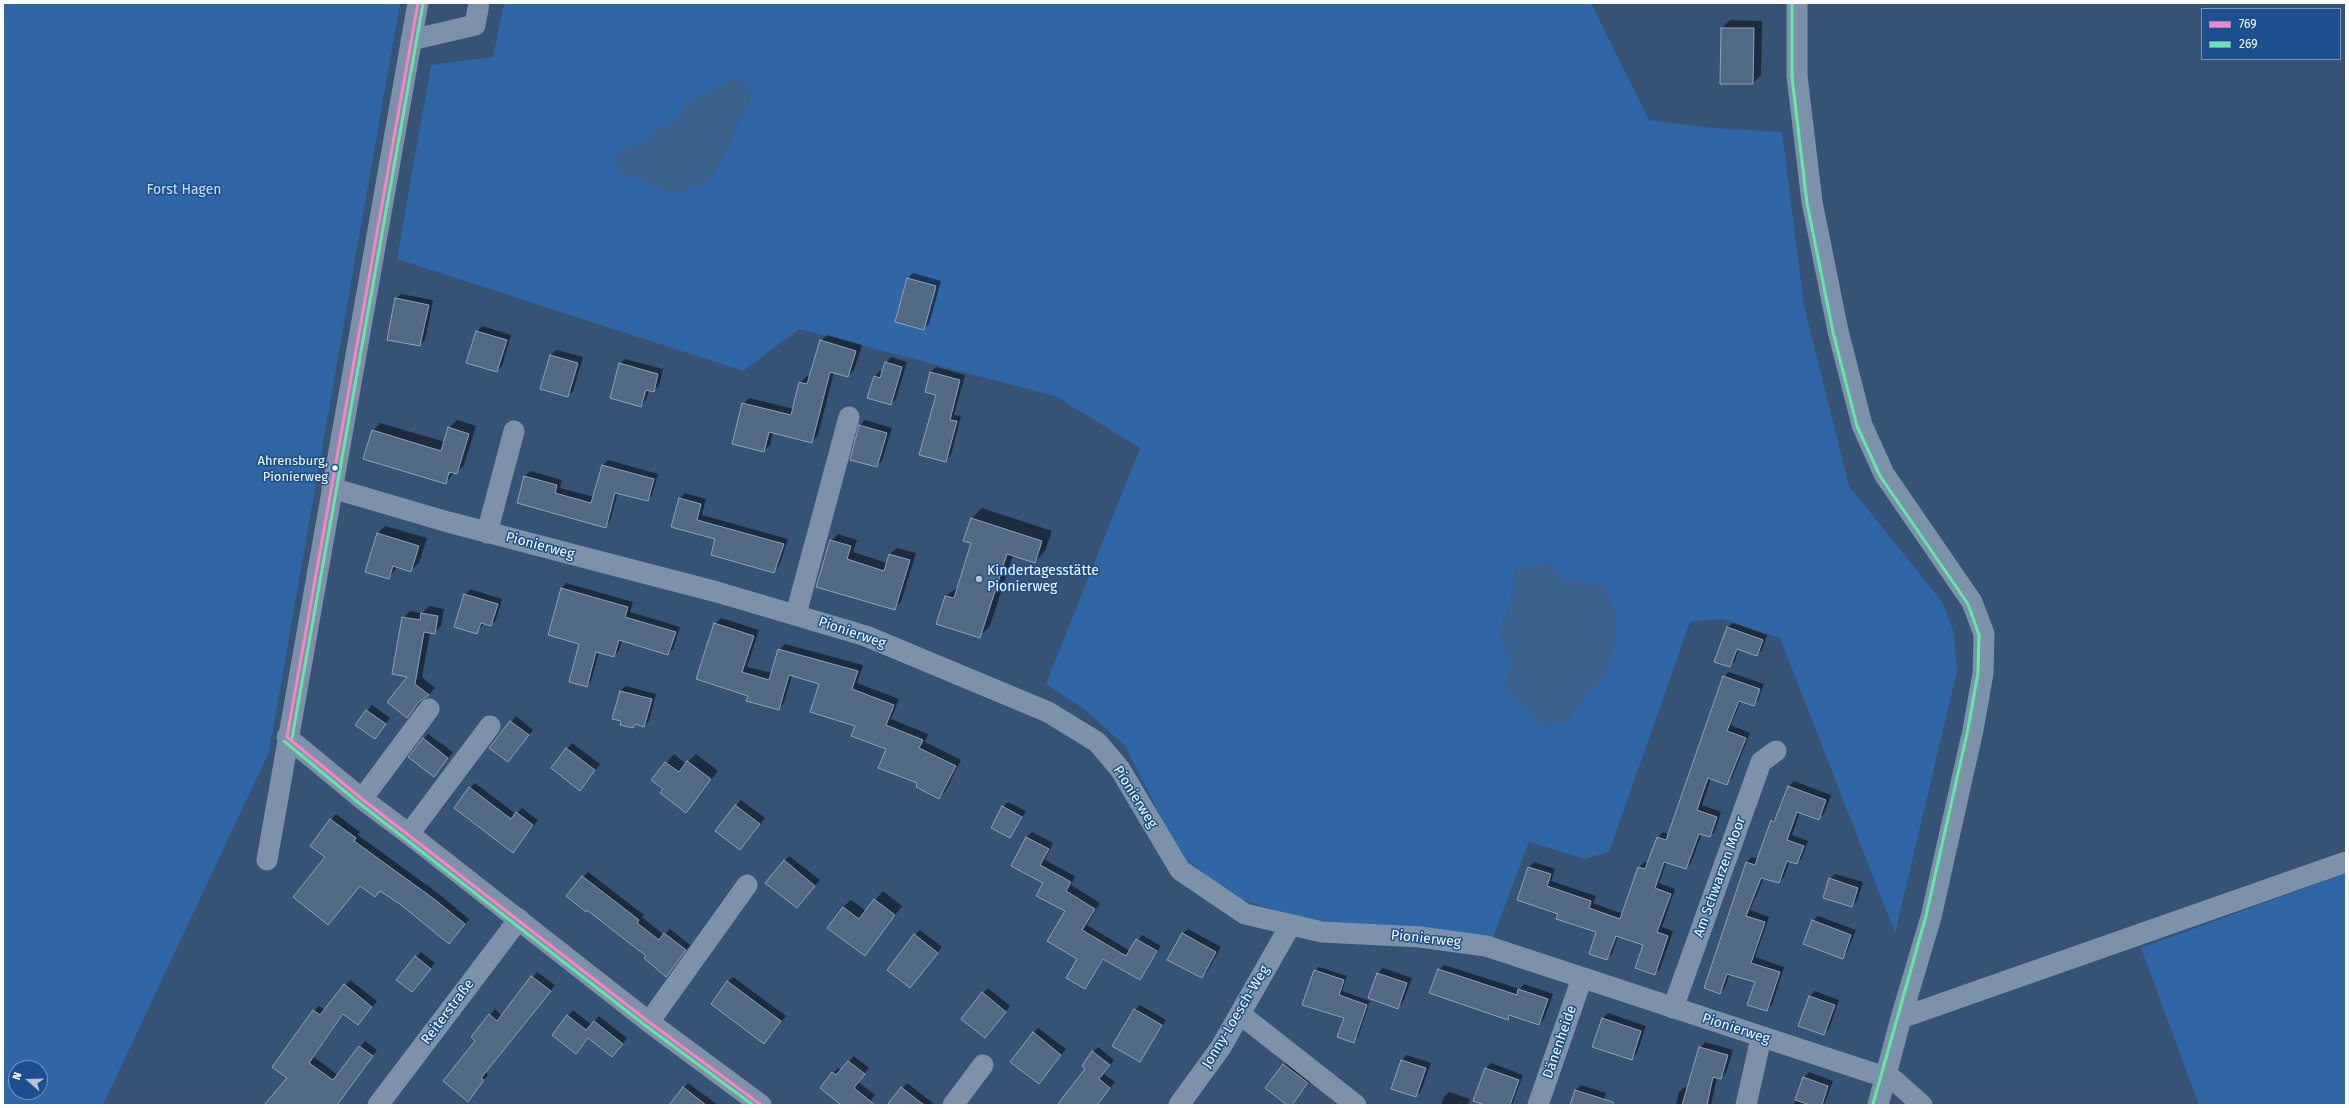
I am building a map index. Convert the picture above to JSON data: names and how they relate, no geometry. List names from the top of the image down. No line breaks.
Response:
{"streets":{"street":["Pionierweg","Am Schwarzen Moor","Reiterstraße","Jonny-Loesch-Weg","Dänenheide"]},"crossings":[["Pionierweg","Am Schwarzen Moor"],["Pionierweg","Jonny-Loesch-Weg"],["Pionierweg","Dänenheide"]],"parks":["Forst Hagen"],"places":["Ahrensburg, Pionierweg","Kindertagesstätte Pionierweg"],"lines":["transit line 769","transit line 269"],"legend":["769","269"],"north":"left"}
